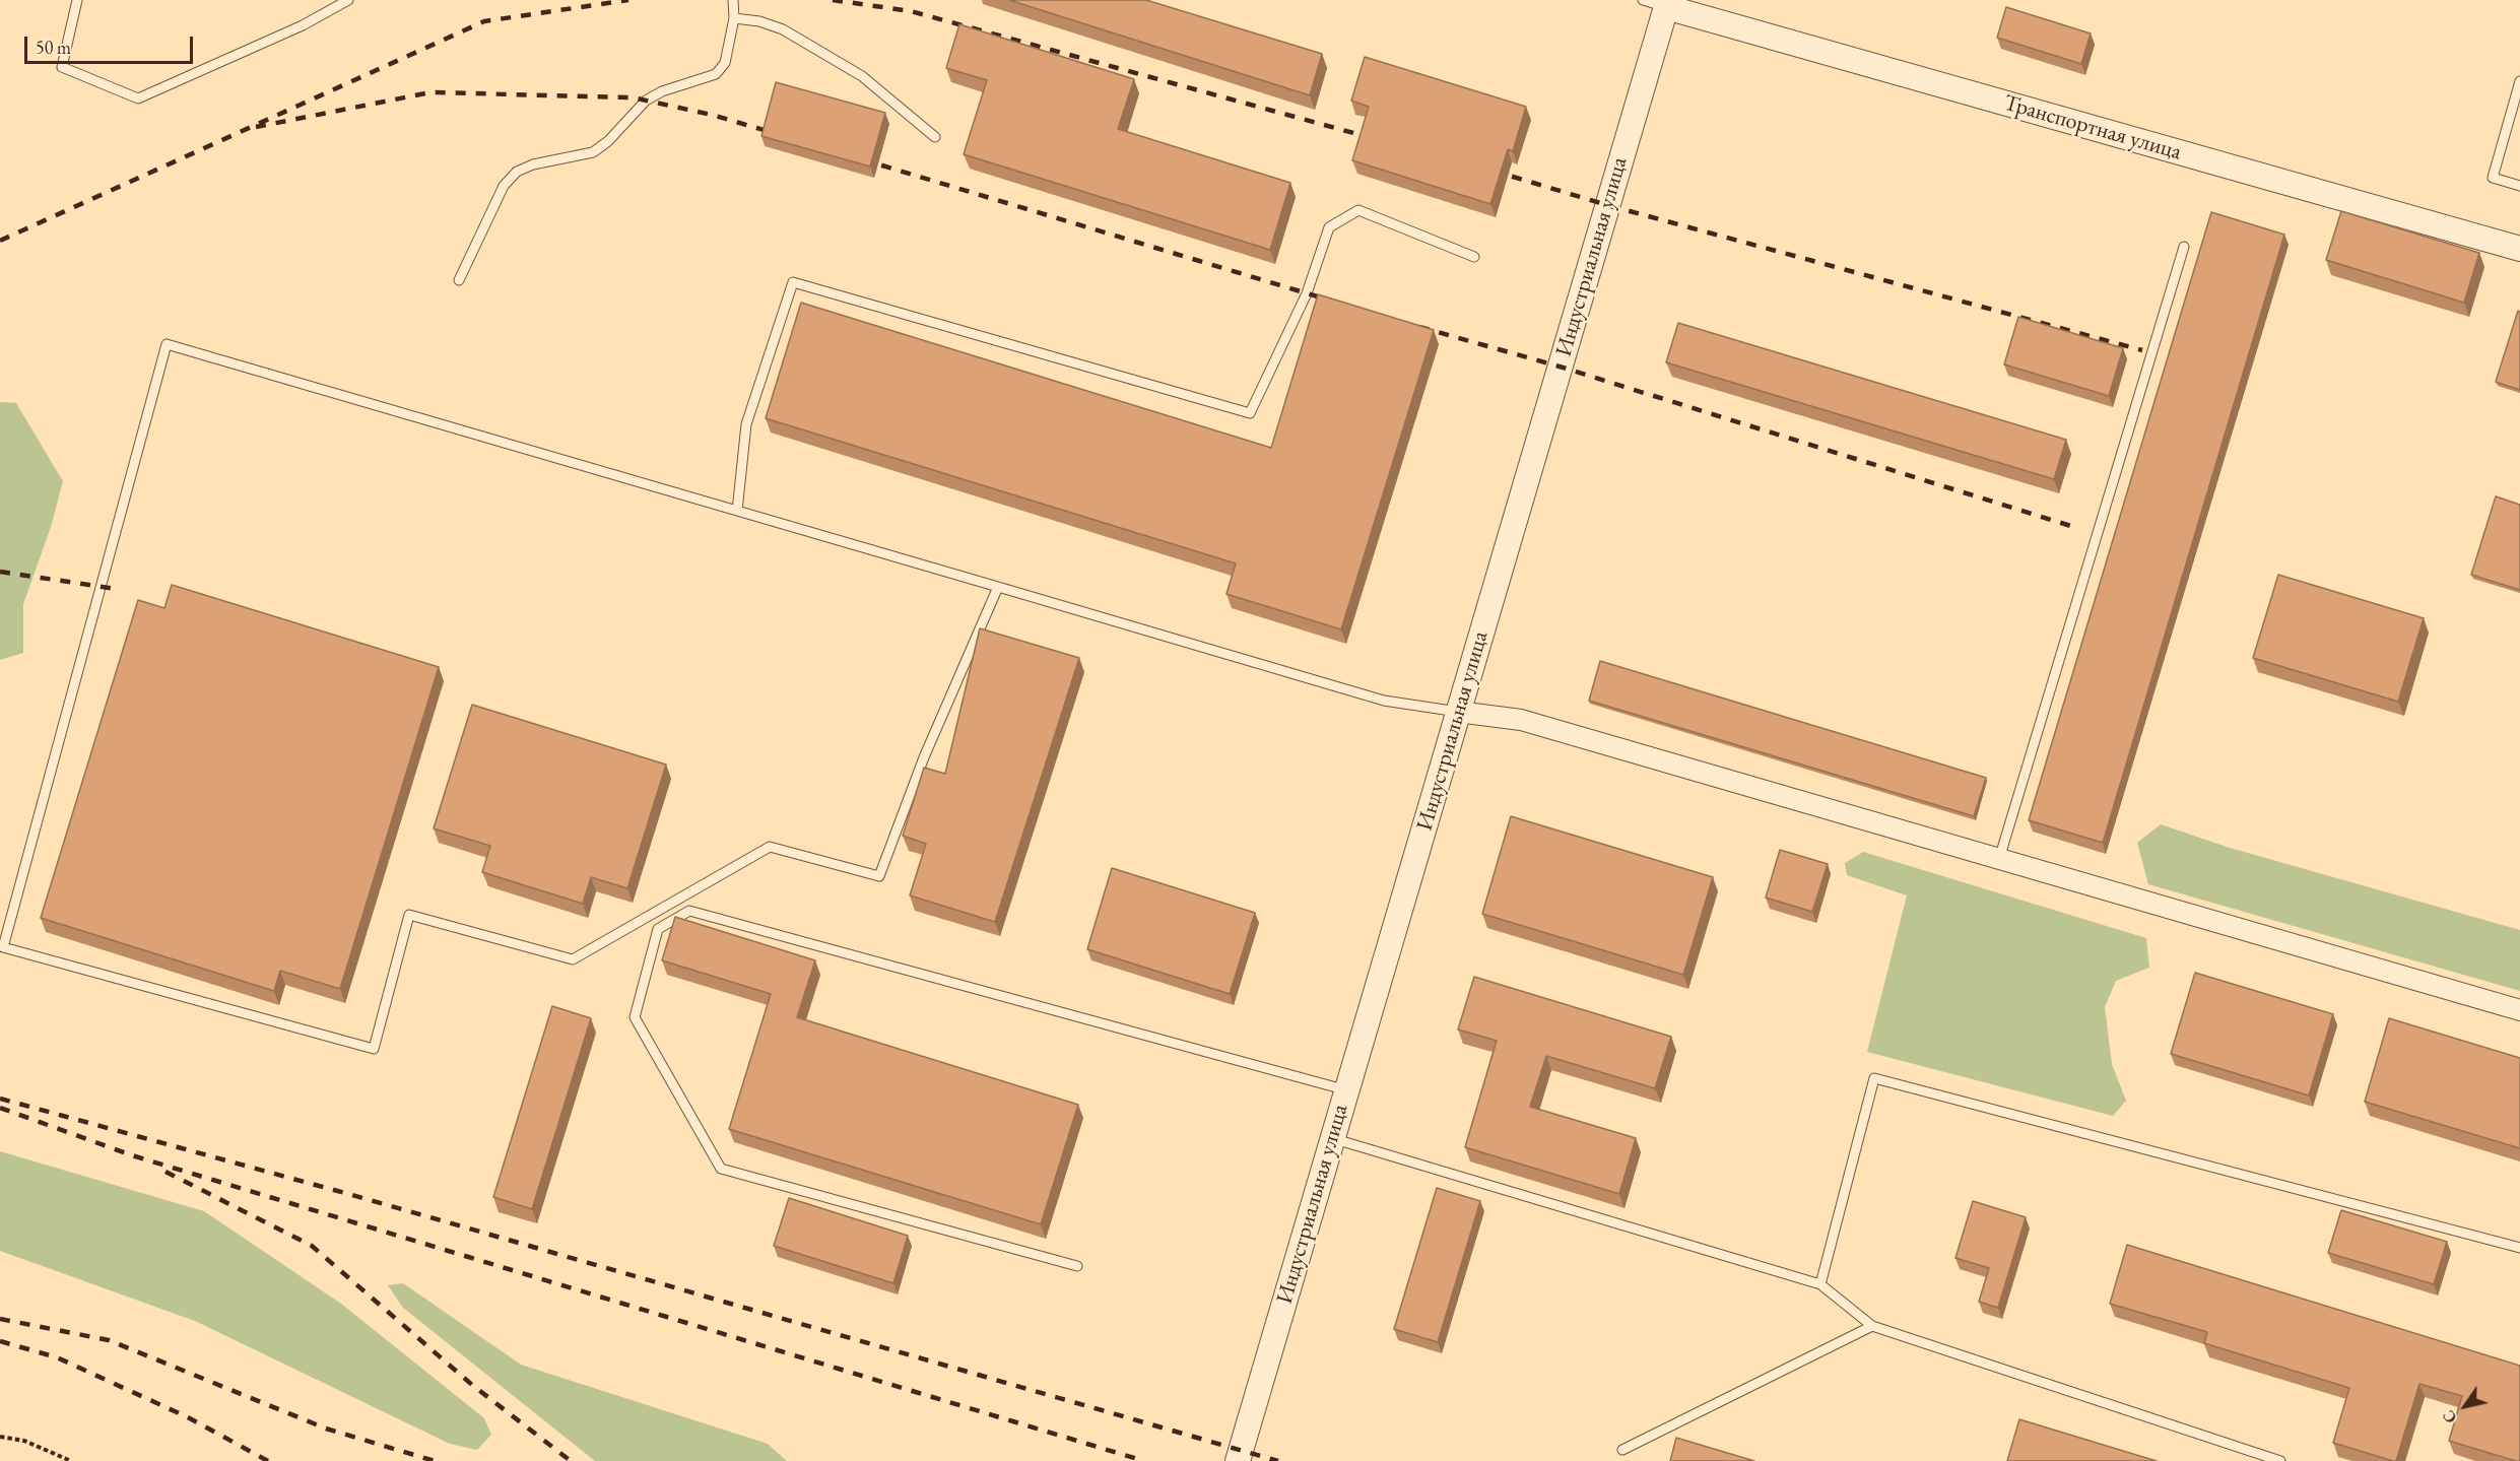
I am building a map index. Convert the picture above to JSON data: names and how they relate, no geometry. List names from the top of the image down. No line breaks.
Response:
{"streets":{"street":["Транспортная улица","Индустриальная улица"]},"crossings":[["Транспортная улица","Индустриальная улица"]],"scale_bar":"50 m","north":"bottom left"}
